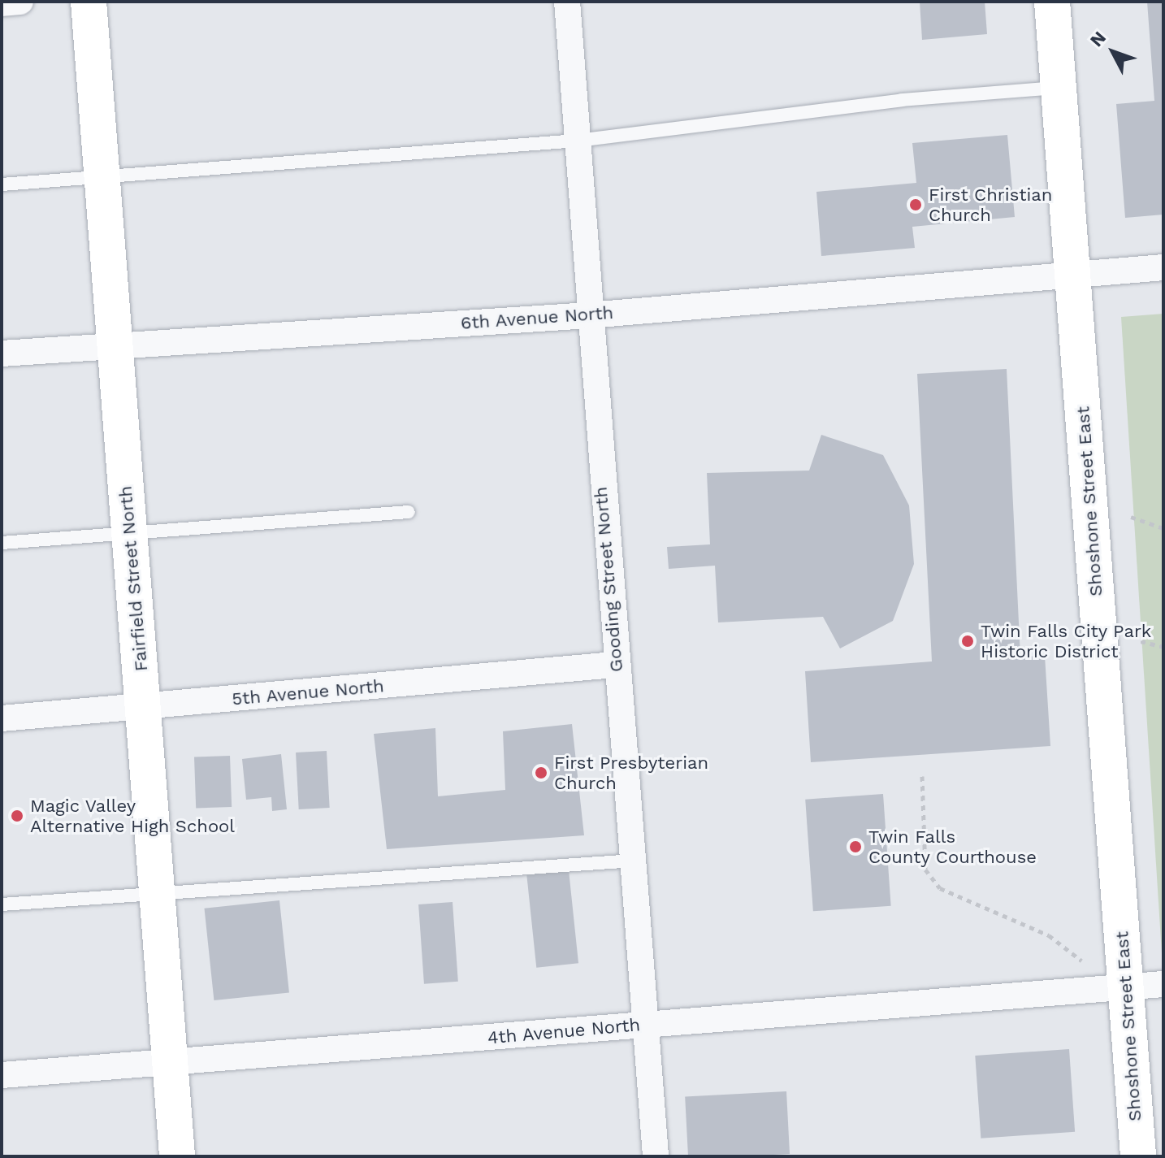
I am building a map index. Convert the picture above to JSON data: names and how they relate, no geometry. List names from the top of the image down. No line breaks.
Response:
{"streets":{"street":["6th Avenue North","Shoshone Street East","Fairfield Street North","Gooding Street North","5th Avenue North","4th Avenue North"]},"crossings":[["6th Avenue North","Shoshone Street East"],["6th Avenue North","Fairfield Street North"],["6th Avenue North","Gooding Street North"],["Shoshone Street East","4th Avenue North"],["Fairfield Street North","5th Avenue North"],["Fairfield Street North","4th Avenue North"],["Gooding Street North","5th Avenue North"],["Gooding Street North","4th Avenue North"]],"places":["First Christian Church","Twin Falls City Park Historic District","First Presbyterian Church","Magic Valley Alternative High School","Twin Falls County Courthouse"],"north":"top left"}
